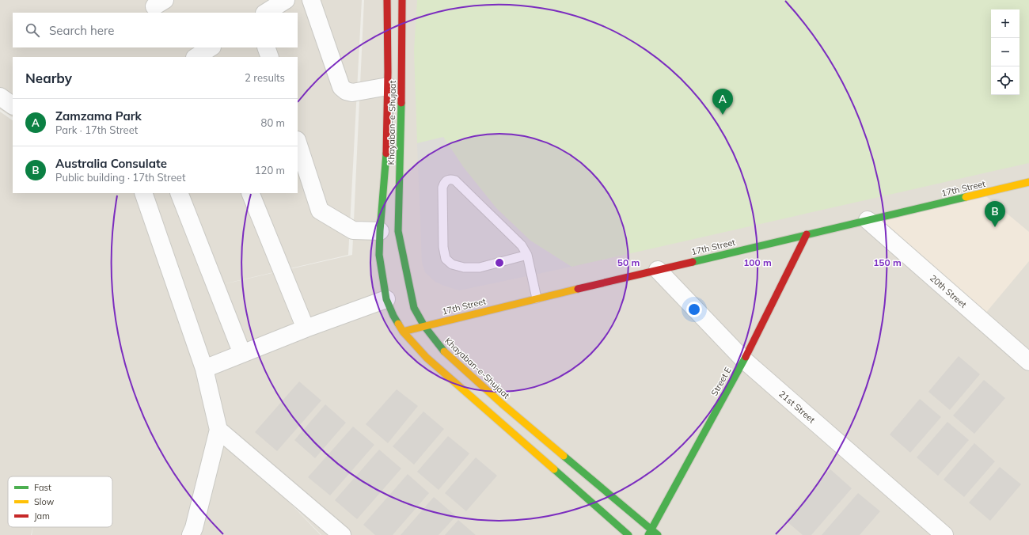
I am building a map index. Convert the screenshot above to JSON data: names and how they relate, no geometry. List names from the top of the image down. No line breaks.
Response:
{"streets":{"main road":["Khayaban-e-Shujaat","17th Street","Street E"],"street":["20th Street","21st Street"]},"crossings":[["Khayaban-e-Shujaat","17th Street"],["Khayaban-e-Shujaat","Street E"],["17th Street","20th Street"],["17th Street","Street E"],["17th Street","21st Street"],["Street E","21st Street"]],"legend":["Fast","Slow","Jam"],"page":{"map_buttons":["+","−"],"search":"Search here","heading":["Nearby","2 results"],"pins":["A","B"],"list":[{"mark":"A","name":"Zamzama Park","note":"Park · 17th Street","value":"80 m"},{"mark":"B","name":"Australia Consulate","note":"Public building · 17th Street","value":"120 m"}]},"rings":["50 m","100 m","150 m"]}
